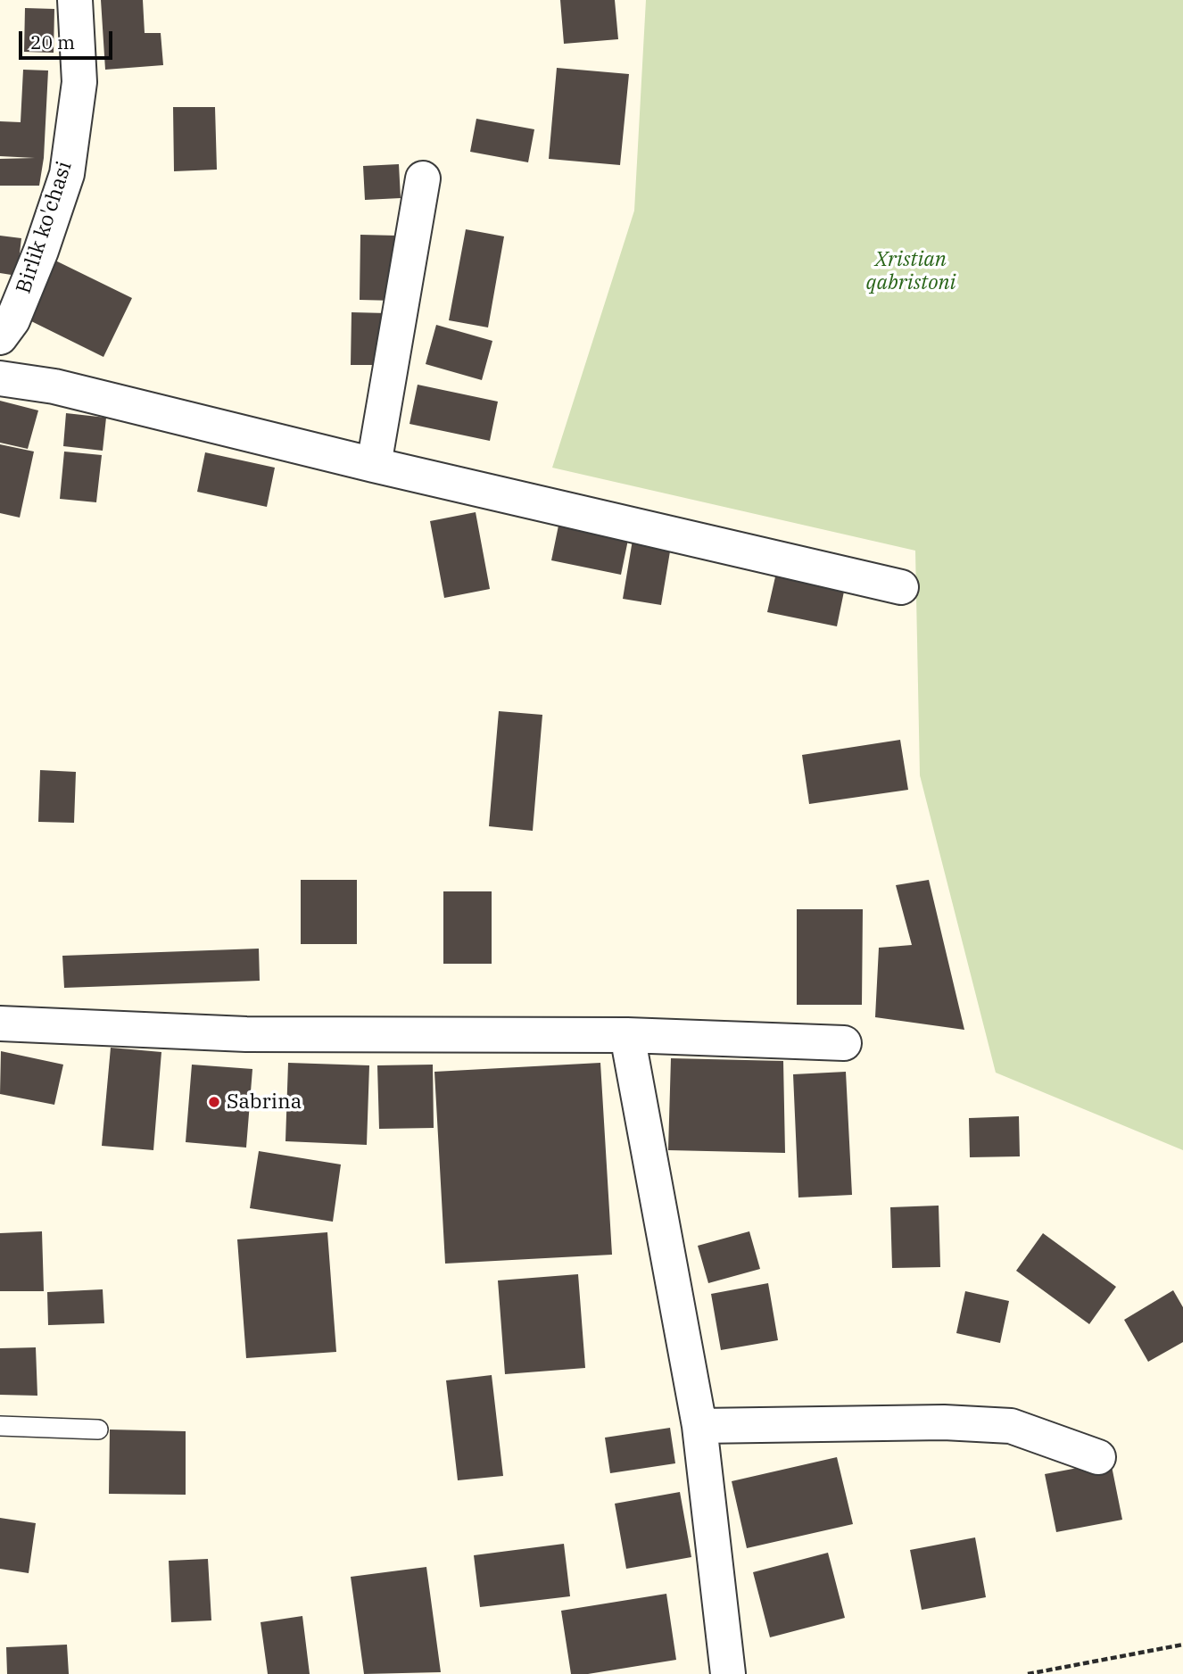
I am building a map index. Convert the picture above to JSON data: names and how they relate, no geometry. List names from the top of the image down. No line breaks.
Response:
{"streets":{"street":["Birlik ko'chasi"]},"parks":["Xristian qabristoni"],"places":["Sabrina"],"scale_bar":"20 m"}
